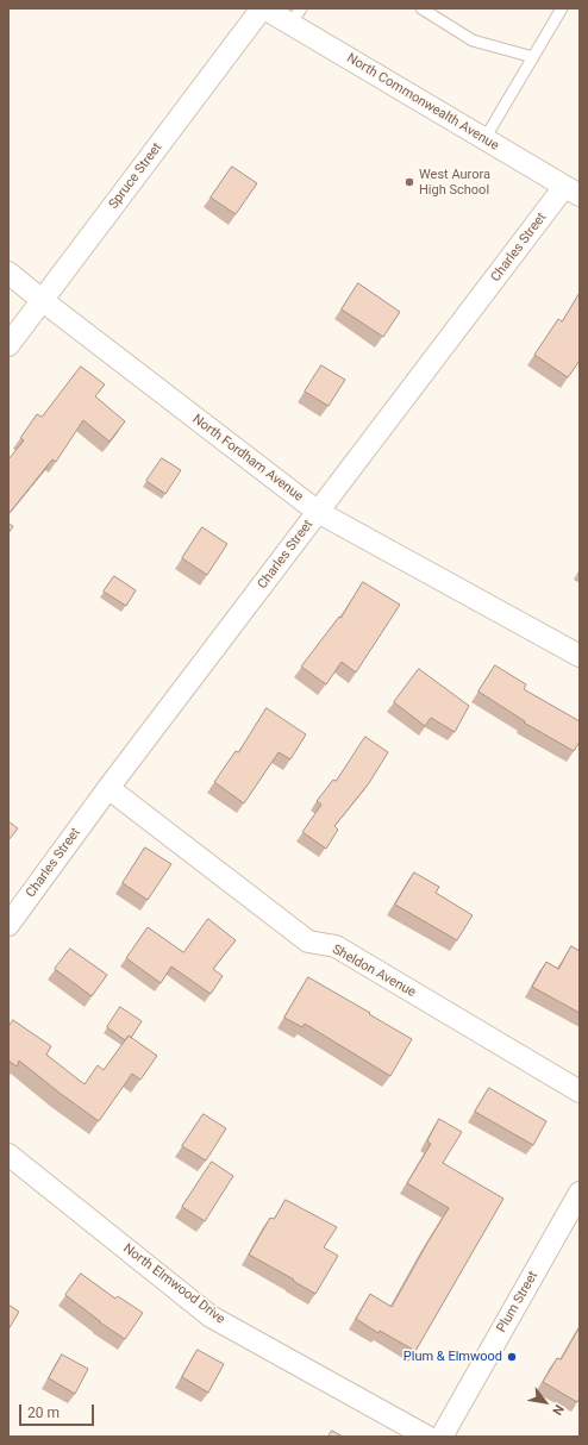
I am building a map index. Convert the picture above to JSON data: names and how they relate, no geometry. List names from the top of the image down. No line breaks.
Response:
{"streets":{"street":["North Commonwealth Avenue","Spruce Street","Charles Street","North Fordham Avenue","Sheldon Avenue","North Elmwood Drive","Plum Street"]},"crossings":[["North Commonwealth Avenue","Spruce Street"],["North Commonwealth Avenue","Charles Street"],["Spruce Street","North Fordham Avenue"],["Charles Street","North Fordham Avenue"],["Charles Street","Sheldon Avenue"]],"places":["West Aurora High School","Plum & Elmwood"],"scale_bar":"20 m","north":"bottom right"}
